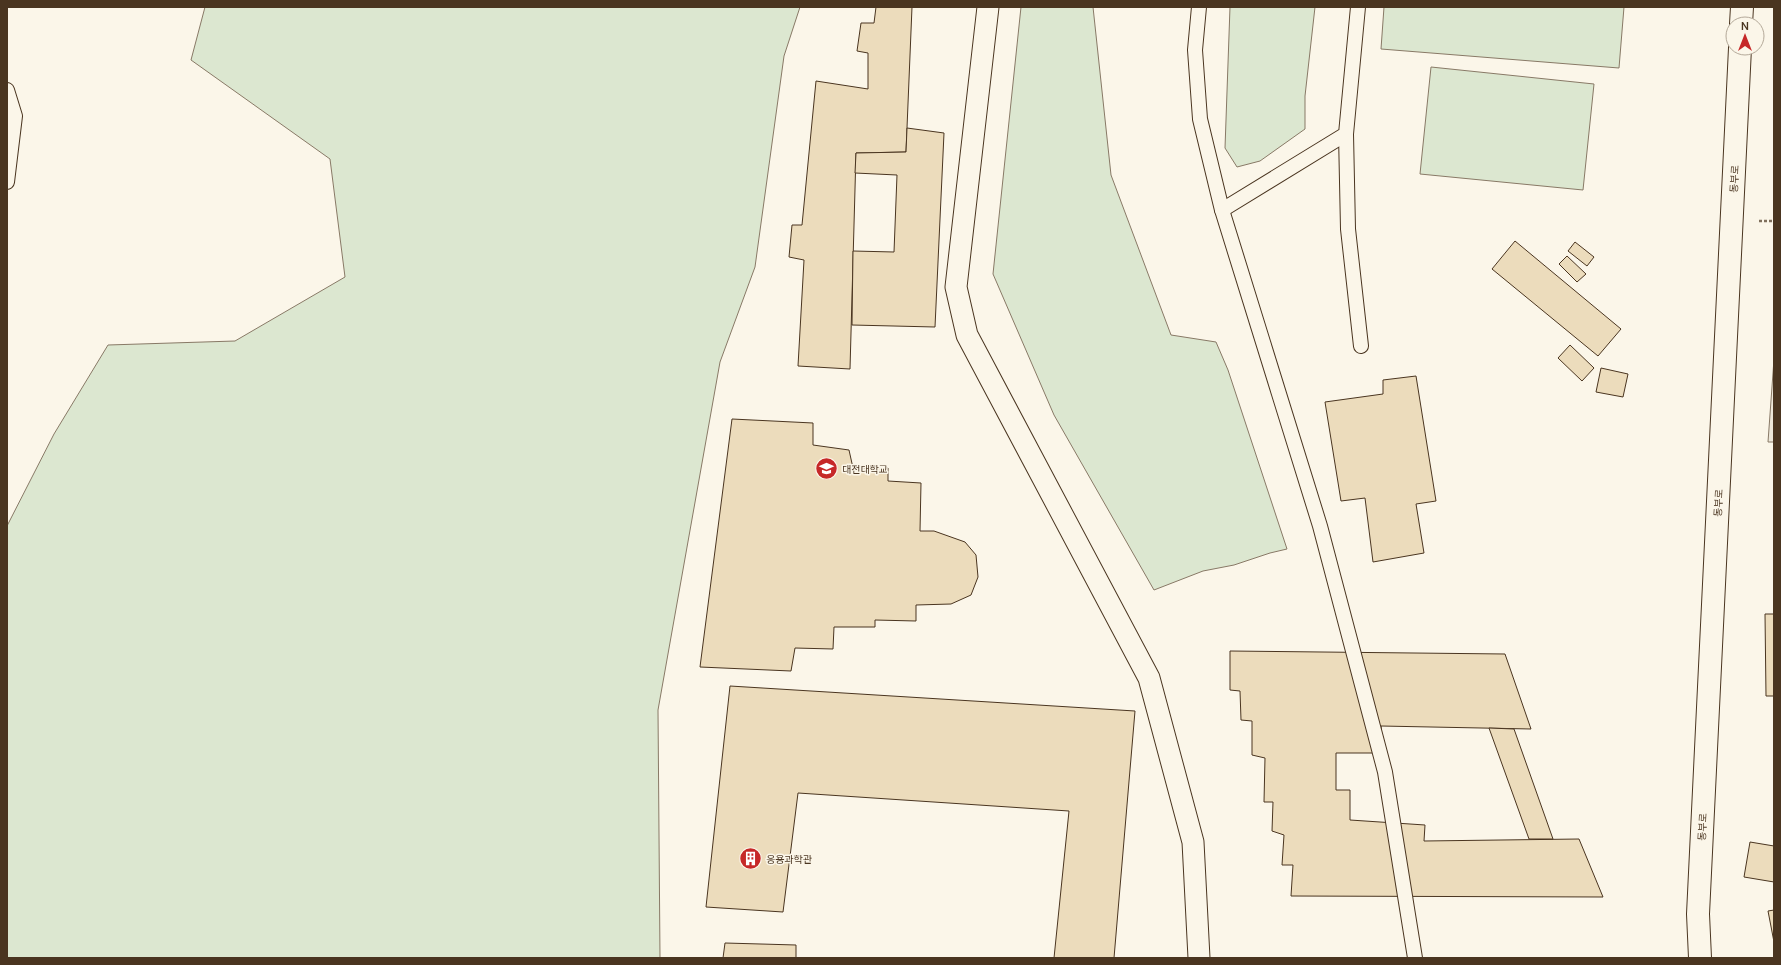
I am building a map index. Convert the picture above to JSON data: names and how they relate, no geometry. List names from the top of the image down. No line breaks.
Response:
{"streets":{"main road":["동부로"]},"places":{"school or university":["대전대학교"],"building":["응용과학관"]},"north":"top"}
